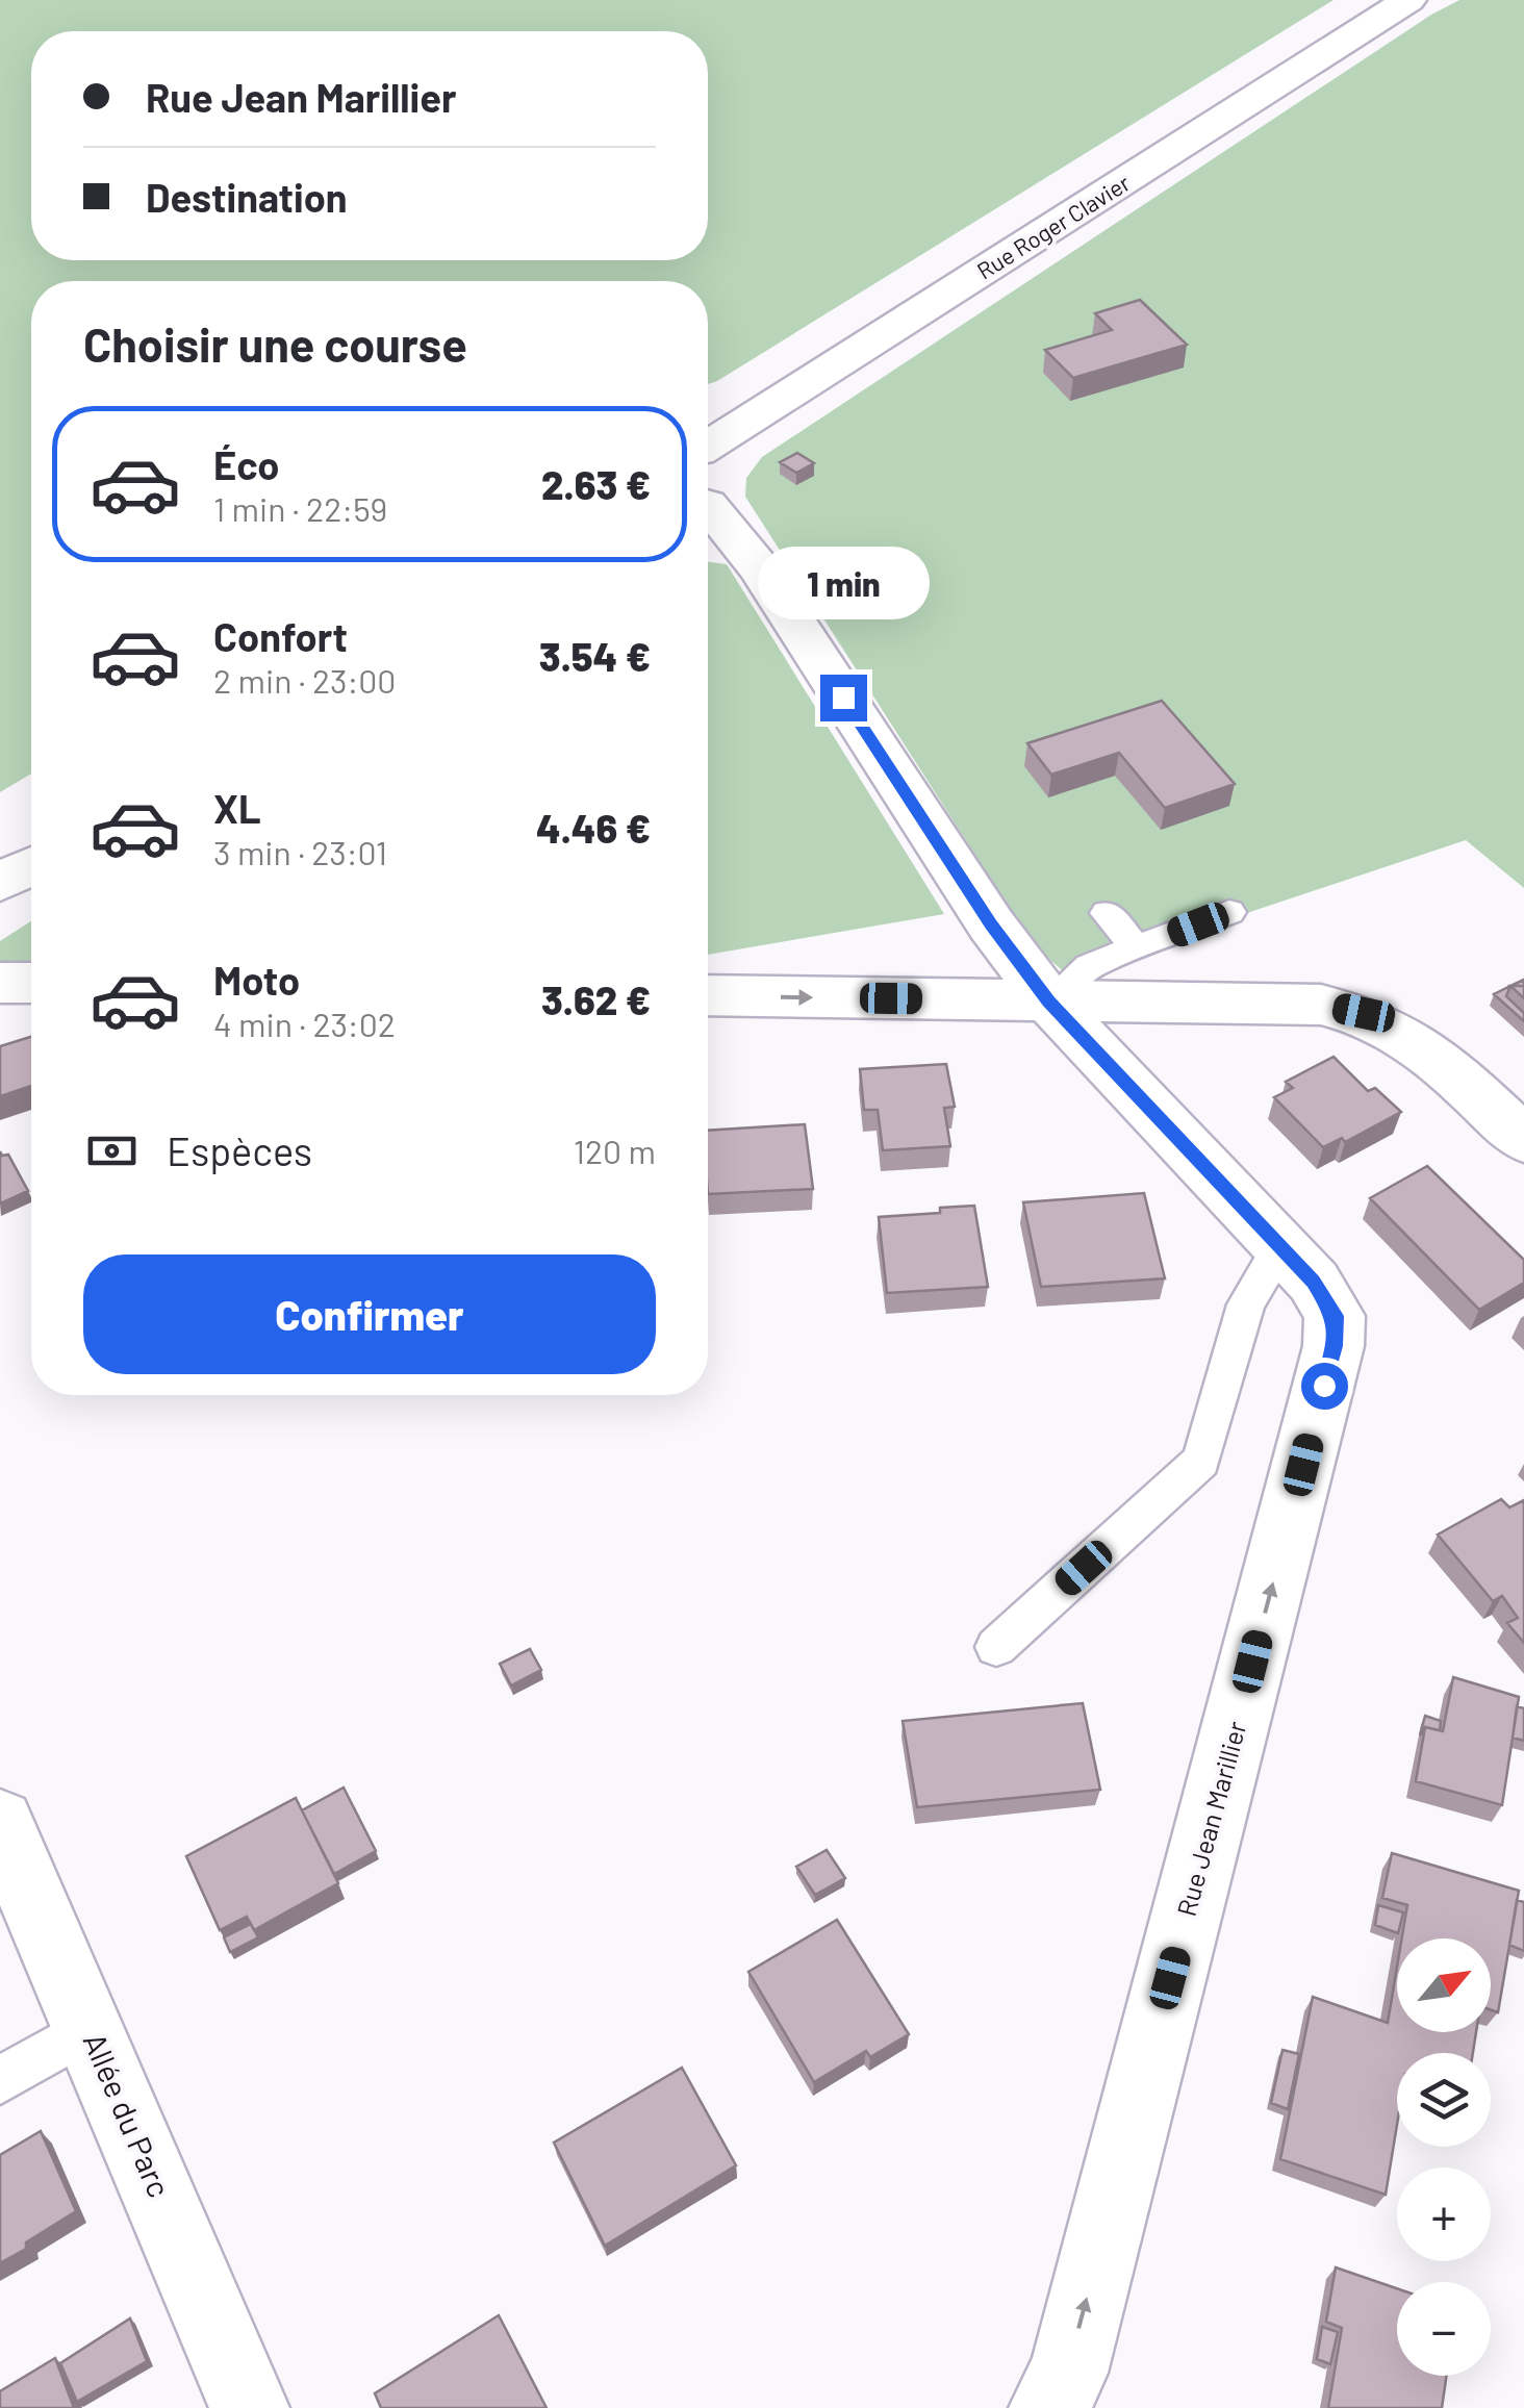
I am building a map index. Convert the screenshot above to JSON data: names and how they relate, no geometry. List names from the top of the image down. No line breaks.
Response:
{"streets":{"street":["Rue Roger Clavier","Rue Jean Marillier","Allée du Parc"]},"one_way":["Rue Jean Marillier"],"north":"top right","page":{"banner":["Rue Jean Marillier","Destination"],"heading":"Choisir une course","list":[{"name":"Éco","note":"1 min · 22:59","value":"2.63 €"},{"name":"Confort","note":"2 min · 23:00","value":"3.54 €"},{"name":"XL","note":"3 min · 23:01","value":"4.46 €"},{"name":"Moto","note":"4 min · 23:02","value":"3.62 €"}],"bubble":"1 min","pay":["Espèces","120 m"],"buttons":"Confirmer","map_buttons":["+","−"]}}
